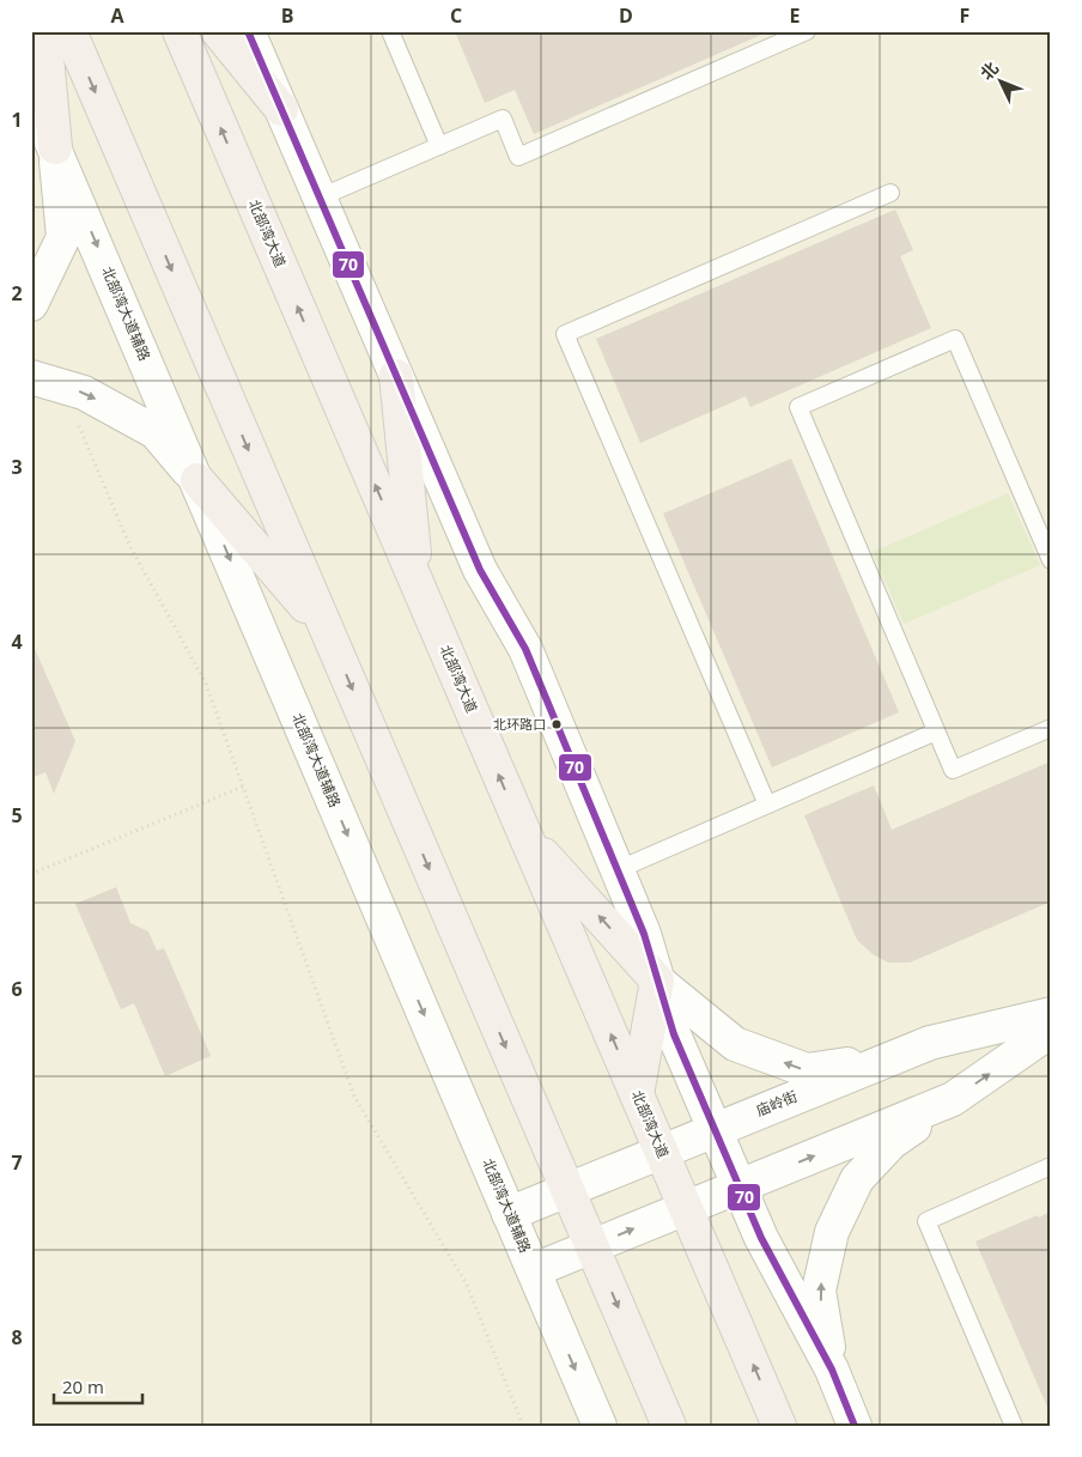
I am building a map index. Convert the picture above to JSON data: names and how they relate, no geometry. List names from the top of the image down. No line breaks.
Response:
{"streets":{"highway":["北部湾大道"],"main road":["北部湾大道辅路","庙岭街"]},"crossings":[["北部湾大道","庙岭街"],["北部湾大道辅路","庙岭街"]],"places":["北环路口"],"lines":["transit line 70"],"scale_bar":"20 m","north":"top left","grid":{"columns":["A","B","C","D","E","F"],"rows":["1","2","3","4","5","6","7","8"]}}
